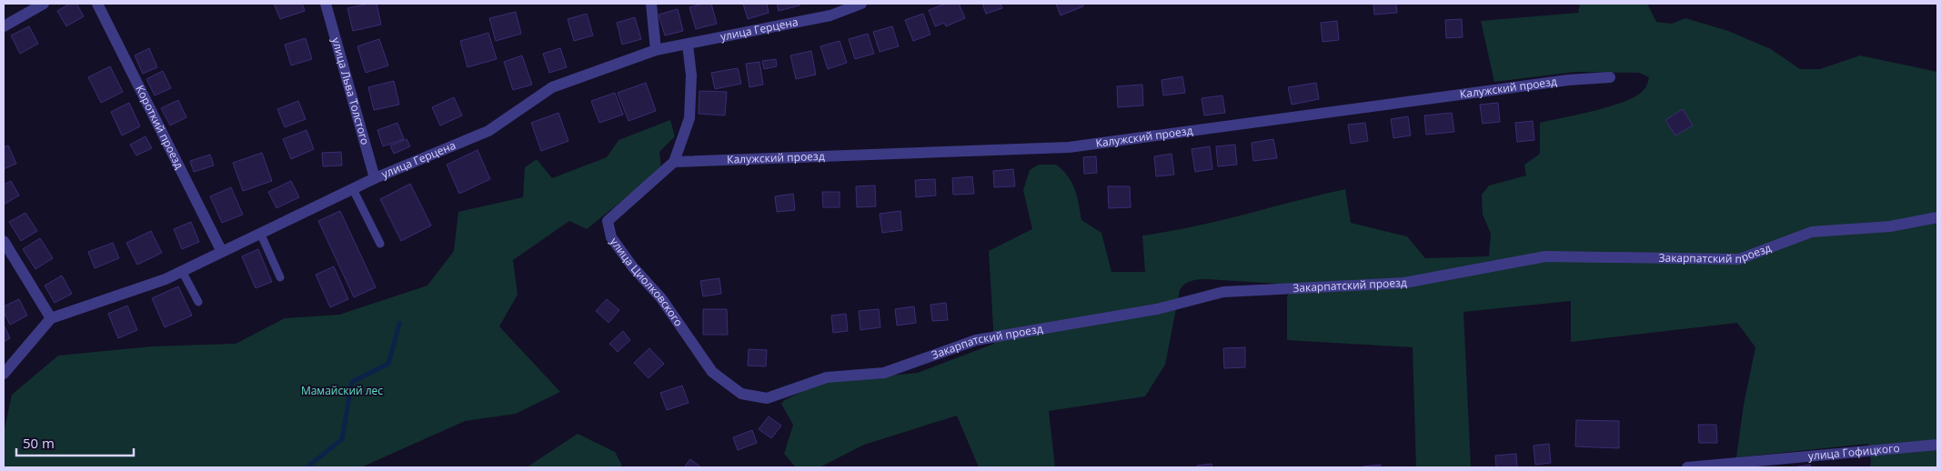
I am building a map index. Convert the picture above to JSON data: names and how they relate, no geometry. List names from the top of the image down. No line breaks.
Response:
{"streets":{"street":["улица Герцена","Калужский проезд","улица Льва Толстого","Короткий проезд","Закарпатский проезд","улица Циолковского","улица Гофицкого"]},"crossings":[["улица Герцена","улица Льва Толстого"],["улица Герцена","Короткий проезд"],["улица Герцена","улица Циолковского"],["Калужский проезд","улица Циолковского"],["Закарпатский проезд","улица Циолковского"]],"parks":["Мамайский лес"],"scale_bar":"50 m"}
